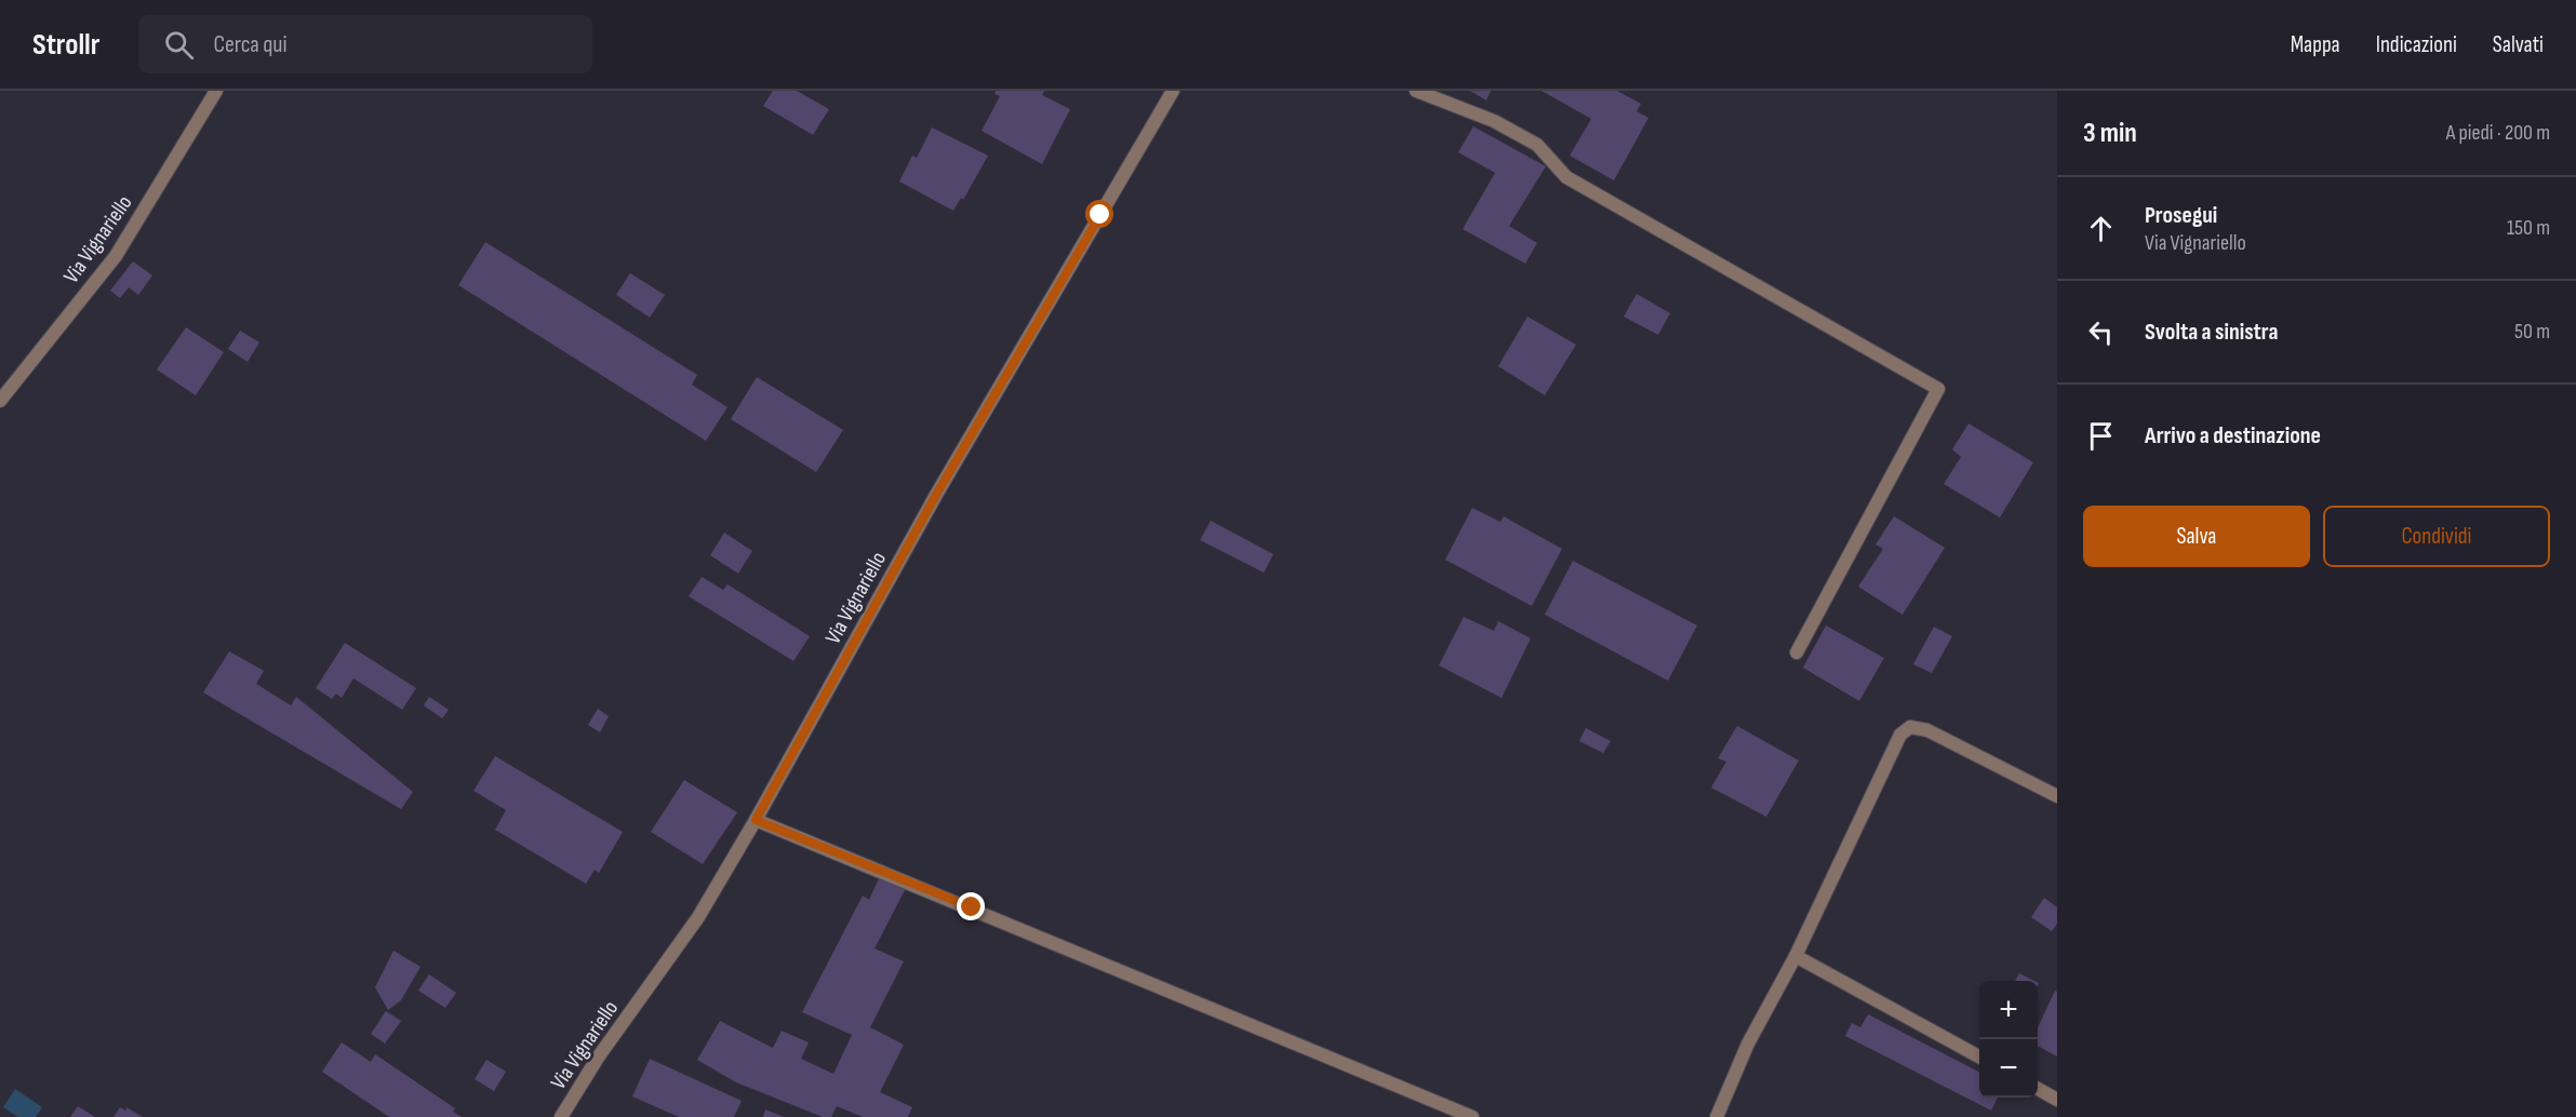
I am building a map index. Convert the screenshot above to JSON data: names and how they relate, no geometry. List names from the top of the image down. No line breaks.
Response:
{"streets":{"street":["Via Vignariello"]},"page":{"header":"Strollr","search":"Cerca qui","nav":["Mappa","Indicazioni","Salvati"],"heading":["3 min","A piedi · 200 m"],"list":[["Prosegui","Via Vignariello","150 m"],["Svolta a sinistra","50 m"],"Arrivo a destinazione"],"buttons":["Salva","Condividi"],"map_buttons":["+","−"]}}
